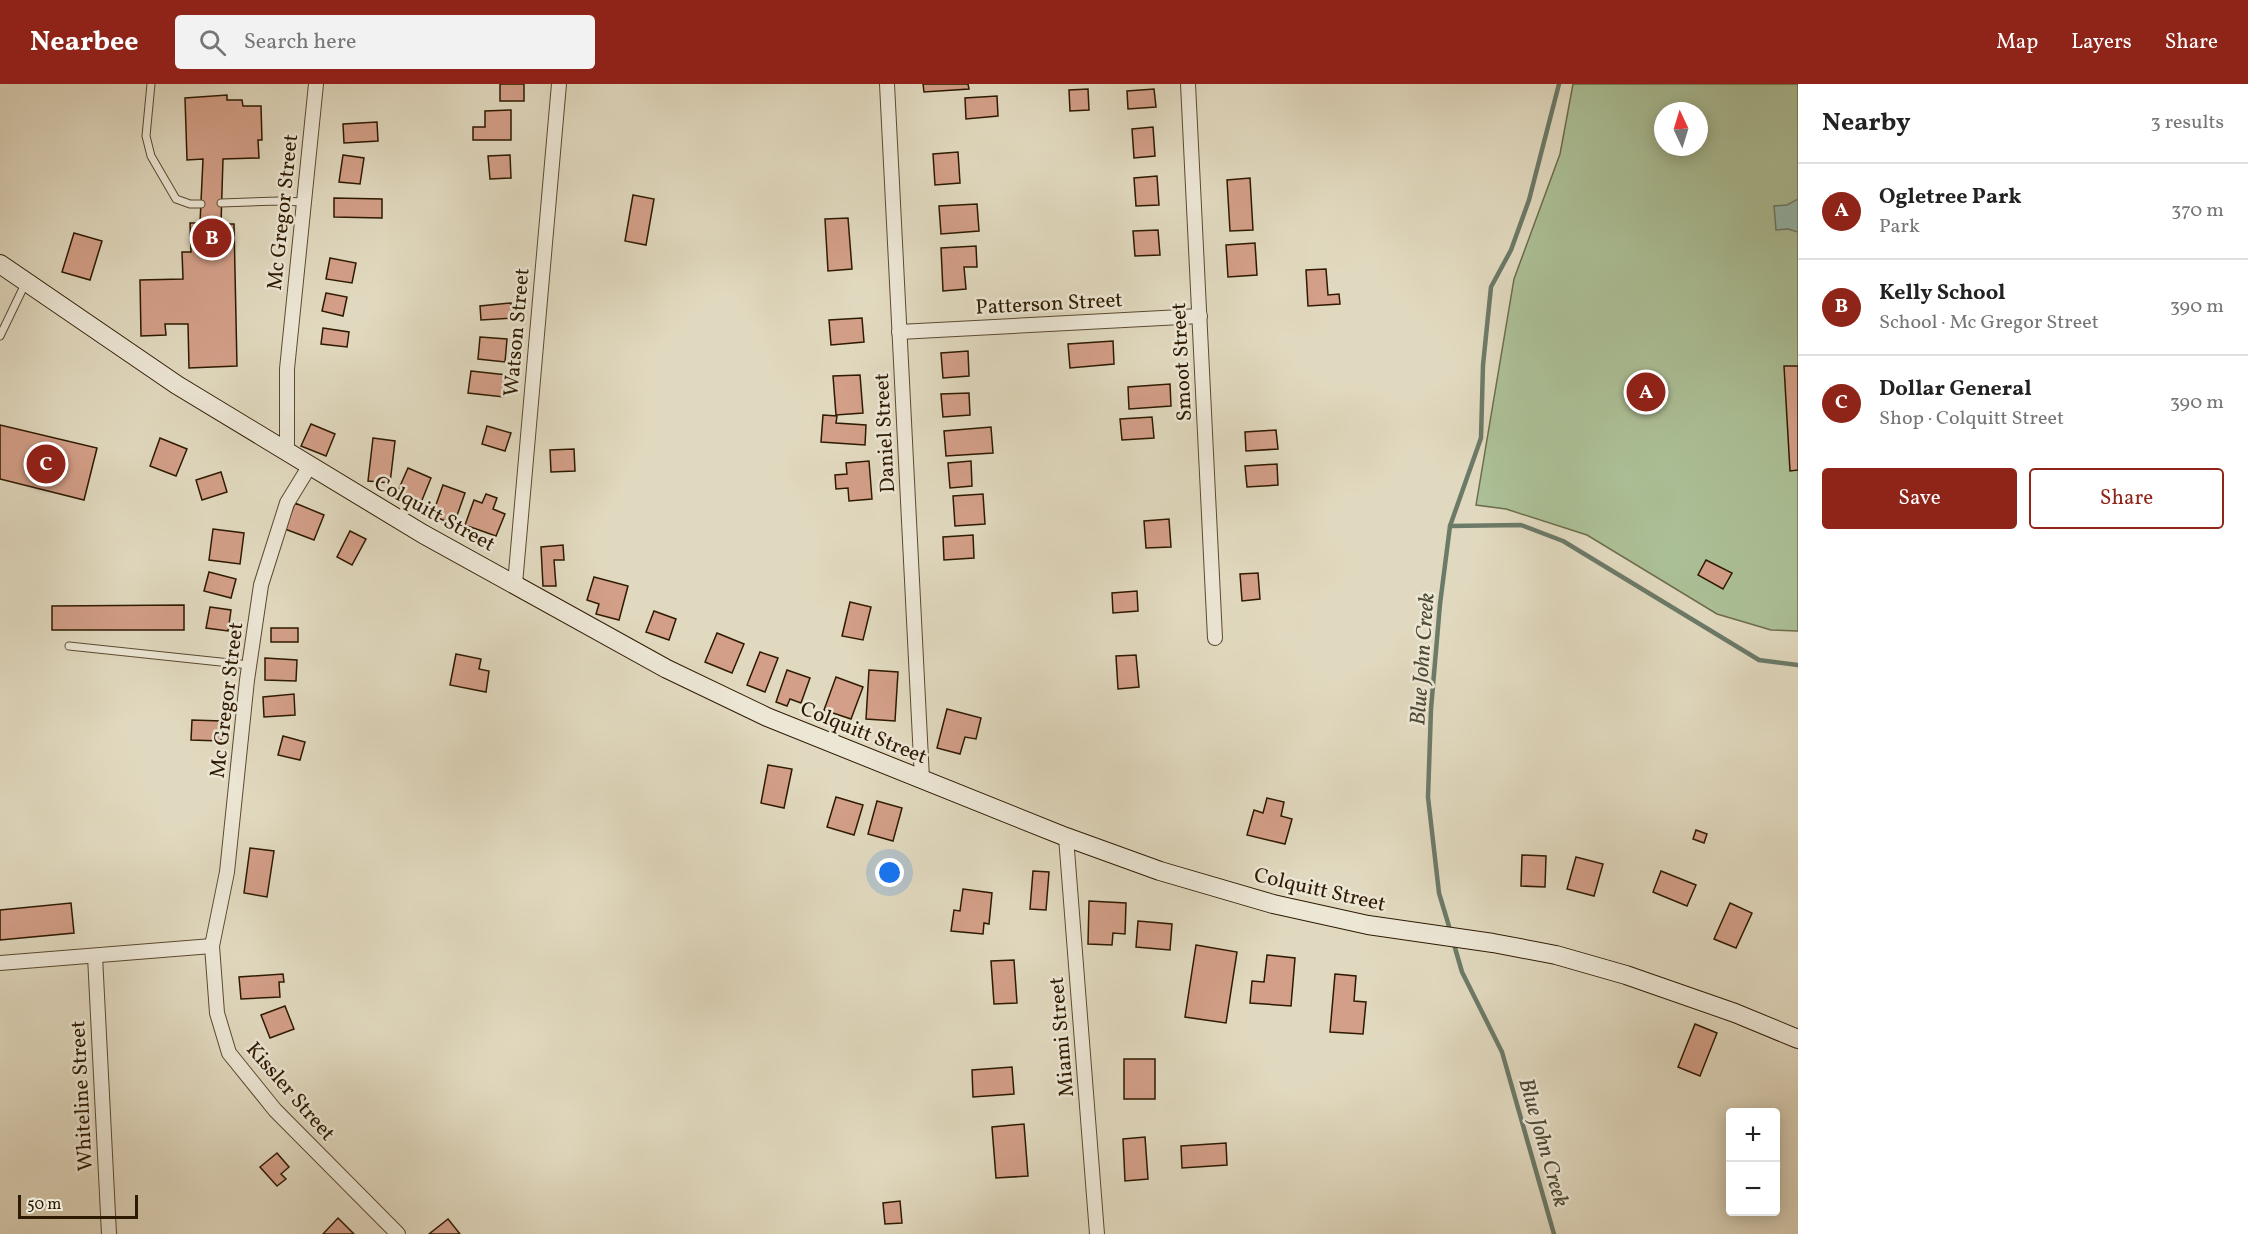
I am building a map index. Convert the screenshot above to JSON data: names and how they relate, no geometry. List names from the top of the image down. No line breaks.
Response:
{"streets":{"street":["Mc Gregor Street","Patterson Street","Watson Street","Smoot Street","Daniel Street","Colquitt Street","Miami Street","Kissler Street","Whiteline Street"]},"crossings":[["Mc Gregor Street","Colquitt Street"],["Mc Gregor Street","Kissler Street"],["Patterson Street","Smoot Street"],["Patterson Street","Daniel Street"],["Watson Street","Colquitt Street"],["Daniel Street","Colquitt Street"],["Colquitt Street","Miami Street"]],"water":["Blue John Creek"],"scale_bar":"50 m","north":"top","page":{"header":"Nearbee","search":"Search here","nav":["Map","Layers","Share"],"heading":["Nearby","3 results"],"list":[{"mark":"A","name":"Ogletree Park","note":"Park","value":"370 m"},{"mark":"B","name":"Kelly School","note":"School · Mc Gregor Street","value":"390 m"},{"mark":"C","name":"Dollar General","note":"Shop · Colquitt Street","value":"390 m"}],"pins":["B","A","C"],"buttons":["Save","Share"],"map_buttons":["+","−"],"scale":"50 m"}}
